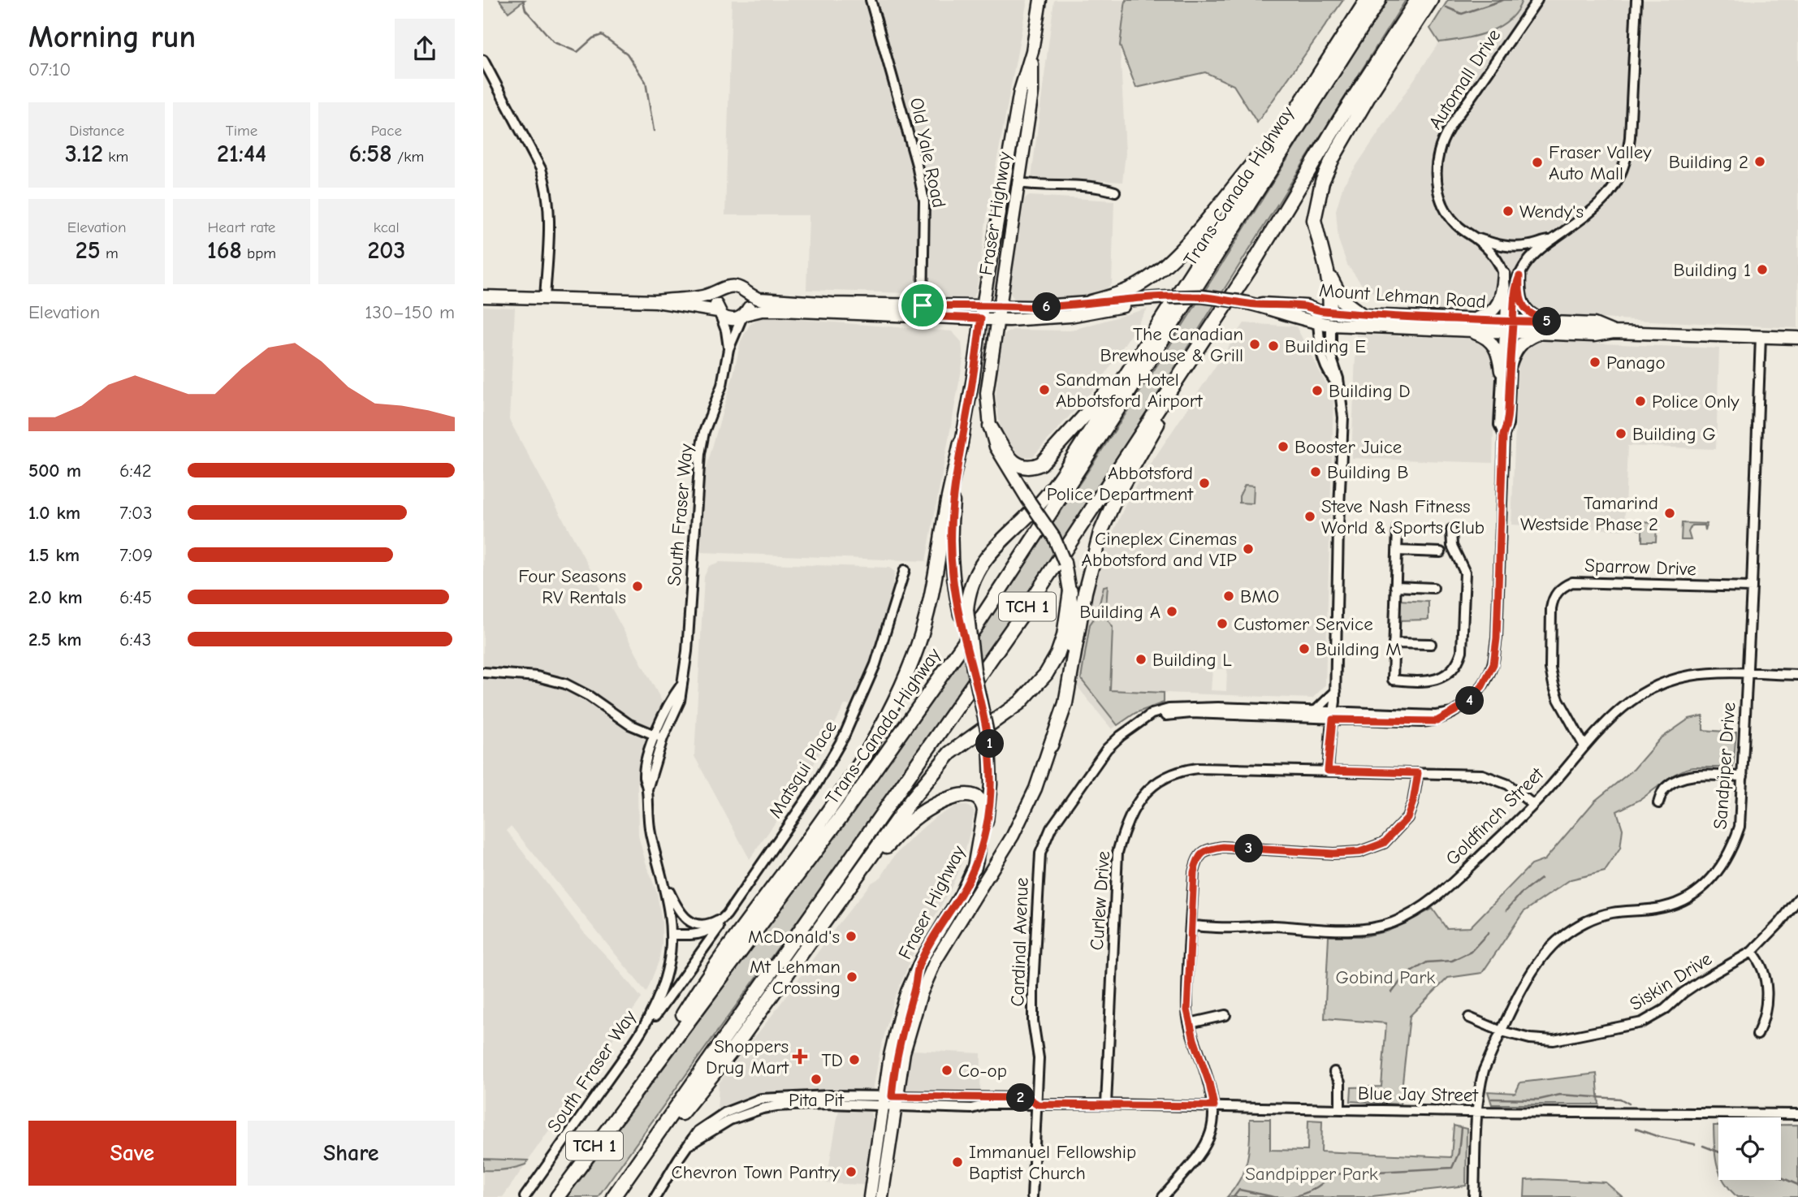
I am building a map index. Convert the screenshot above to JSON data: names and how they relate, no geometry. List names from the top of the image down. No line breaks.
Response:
{"streets":{"highway":["Trans-Canada Highway","TCH 1"],"main road":["Fraser Highway","Mount Lehman Road"],"street":["Automall Drive","Old Yale Road","South Fraser Way","Sparrow Drive","Sandpiper Drive","Matsqui Place","Goldfinch Street","Curlew Drive","Cardinal Avenue","Siskin Drive","Blue Jay Street"]},"crossings":[["Automall Drive","Mount Lehman Road"],["Automall Drive","Cardinal Avenue"],["Old Yale Road","Mount Lehman Road"],["Fraser Highway","Mount Lehman Road"],["Fraser Highway","Blue Jay Street"],["Mount Lehman Road","South Fraser Way"],["Mount Lehman Road","Sandpiper Drive"],["Mount Lehman Road","Cardinal Avenue"],["South Fraser Way","Matsqui Place"],["Sparrow Drive","Sandpiper Drive"],["Sparrow Drive","Goldfinch Street"],["Sandpiper Drive","Goldfinch Street"],["Sandpiper Drive","Siskin Drive"],["Sandpiper Drive","Blue Jay Street"],["Goldfinch Street","Curlew Drive"],["Curlew Drive","Blue Jay Street"],["Cardinal Avenue","Blue Jay Street"]],"parks":["Gobind Park","Sandpipper Park"],"places":{"other":["Building 2","Fraser Valley Auto Mall","Wendy's","Building 1","The Canadian Brewhouse & Grill","Building E","Panago","Sandman Hotel Abbotsford Airport","Building D","Police Only","Building G","Booster Juice","Building B","Abbotsford Police Department","Tamarind Westside Phase 2","Steve Nash Fitness World & Sports Club","Cineplex Cinemas Abbotsford and VIP","Four Seasons RV Rentals","BMO","Building A","Customer Service","Building M","Building L","McDonald's","Mt Lehman Crossing","TD","Co-op","Pita Pit","Immanuel Fellowship Baptist Church","Chevron Town Pantry"],"health":["Shoppers Drug Mart"]},"page":{"heading":["Morning run","07:10"],"stats":[["Distance","3.12 km"],["Time","21:44"],["Pace","6:58 /km"],["Elevation","25 m"],["Heart rate","168 bpm"],["kcal","203"]],"chart":["Elevation","130–150 m"],"pins":["6","5","4","1","3","2"],"list":[{"name":"500 m","note":"6:42"},{"name":"1.0 km","note":"7:03"},{"name":"1.5 km","note":"7:09"},{"name":"2.0 km","note":"6:45"},{"name":"2.5 km","note":"6:43"}],"buttons":["Save","Share"]}}
